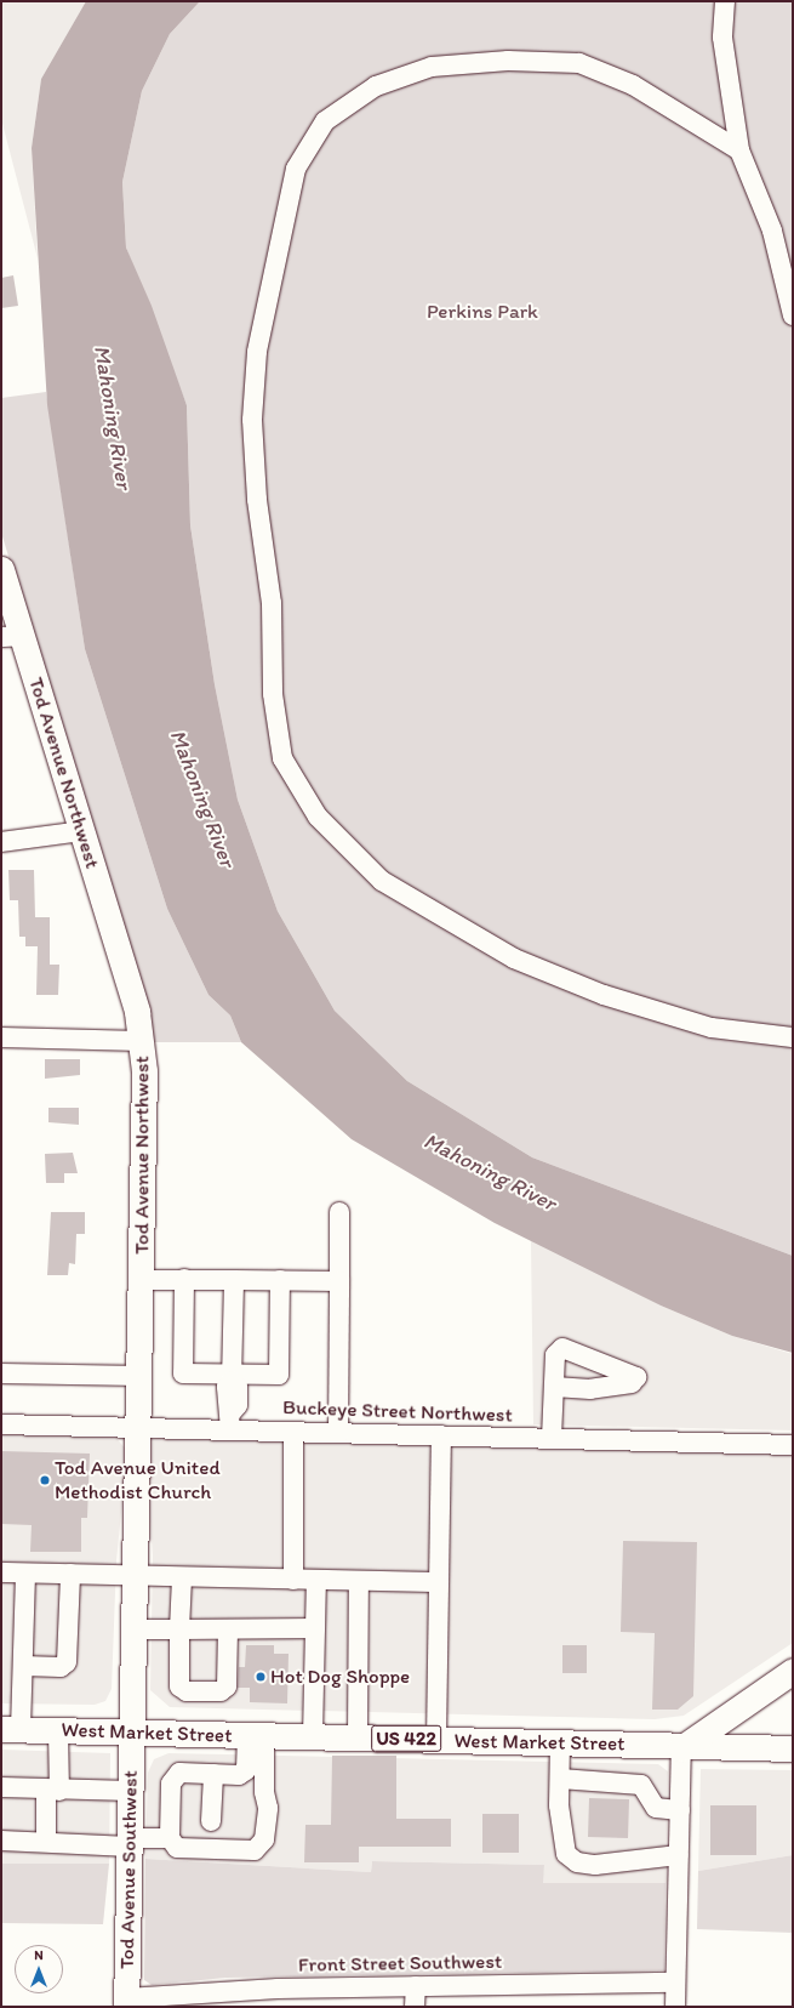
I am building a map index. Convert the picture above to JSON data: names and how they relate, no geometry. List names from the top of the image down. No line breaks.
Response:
{"streets":{"main road":["Tod Avenue Northwest","West Market Street","US 422","Tod Avenue Southwest"],"street":["Buckeye Street Northwest","Front Street Southwest"]},"crossings":[["Tod Avenue Northwest","Buckeye Street Northwest"],["Tod Avenue Northwest","West Market Street"],["Tod Avenue Northwest","Tod Avenue Southwest"],["West Market Street","US 422"],["West Market Street","Tod Avenue Southwest"],["Tod Avenue Southwest","Front Street Southwest"]],"water":["Mahoning River"],"parks":["Perkins Park"],"places":["Tod Avenue United Methodist Church","Hot Dog Shoppe"],"north":"top"}
